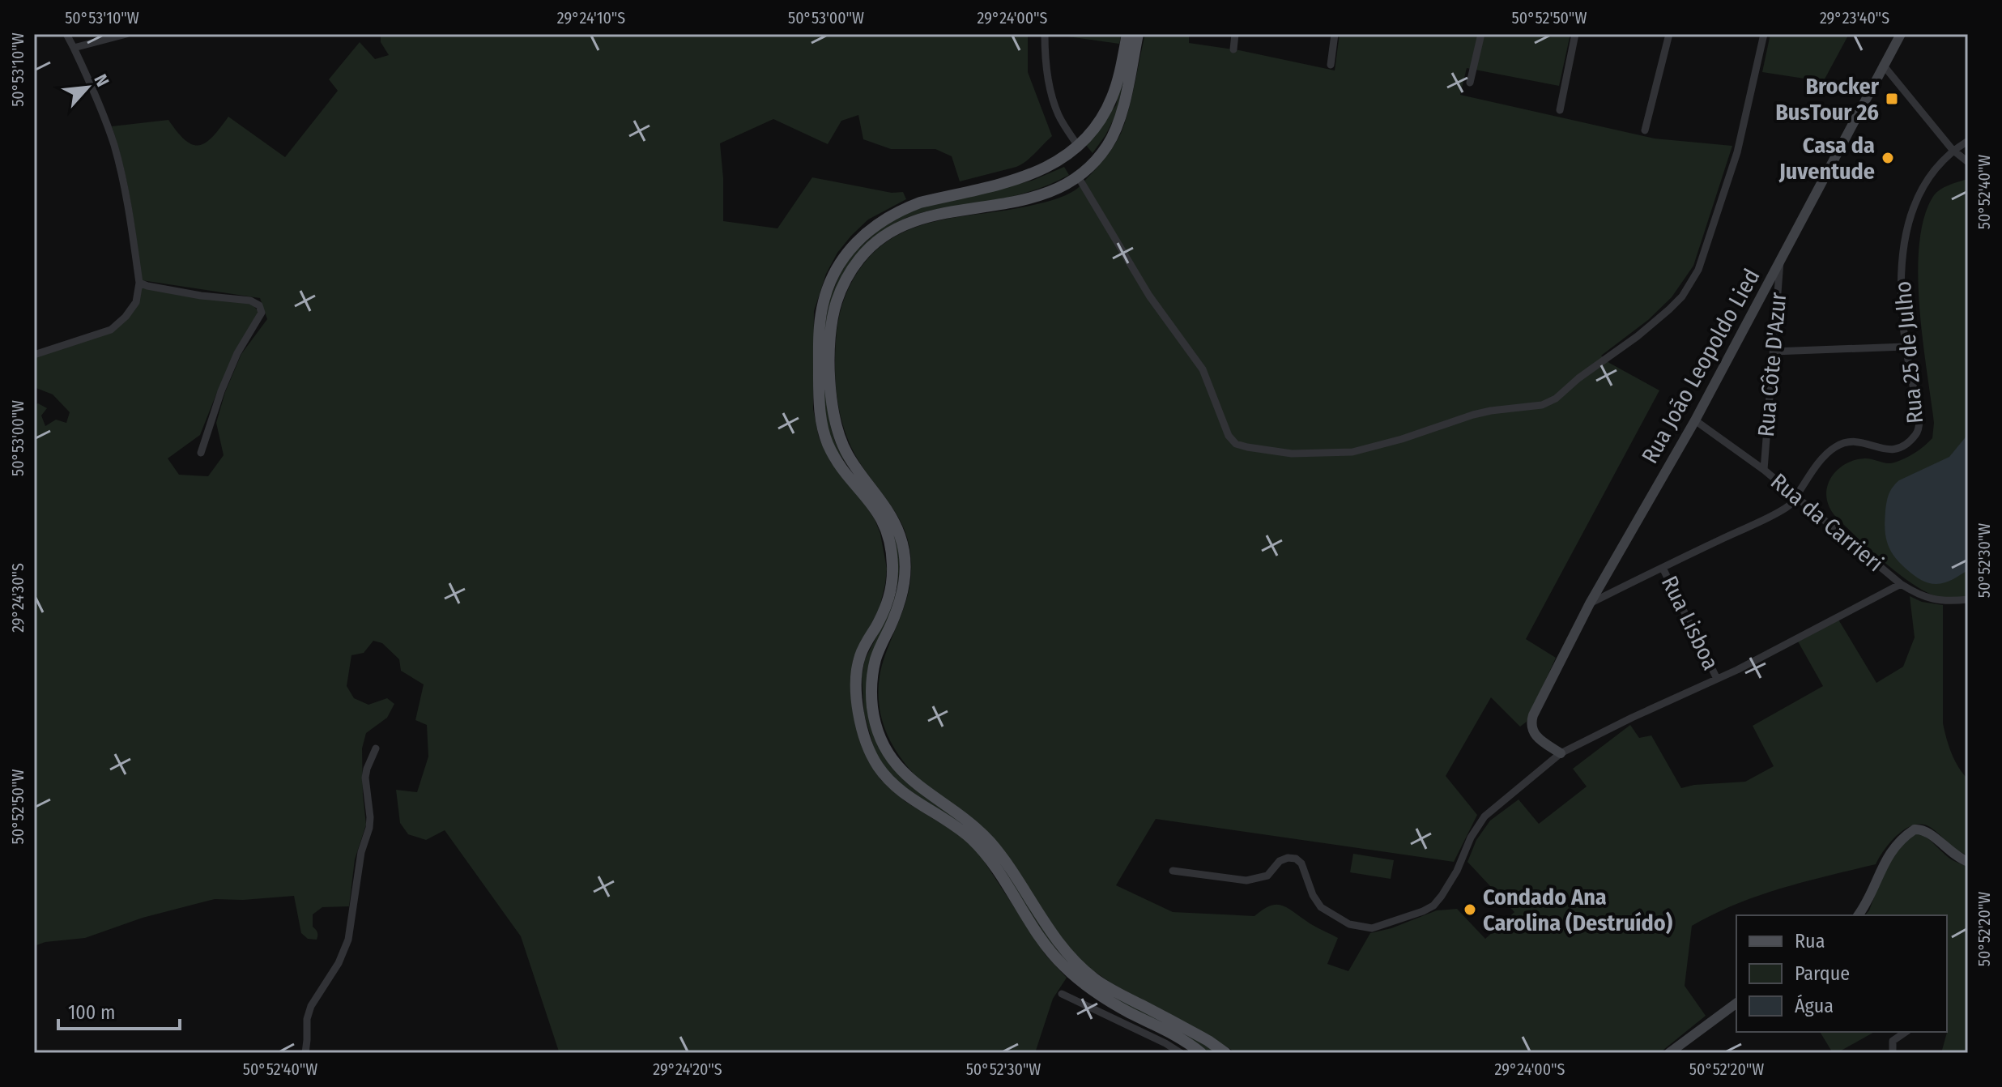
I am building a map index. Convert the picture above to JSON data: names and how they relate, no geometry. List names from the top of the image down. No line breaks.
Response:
{"streets":{"street":["Rua 25 de Julho","Rua Côte D'Azur","Rua João Leopoldo Lied","Rua da Carrieri","Rua Lisboa"]},"crossings":[["Rua 25 de Julho","Rua João Leopoldo Lied"],["Rua 25 de Julho","Rua da Carrieri"],["Rua 25 de Julho","Rua Lisboa"],["Rua Côte D'Azur","Rua João Leopoldo Lied"],["Rua Côte D'Azur","Rua da Carrieri"],["Rua João Leopoldo Lied","Rua da Carrieri"]],"places":{"transit":["Brocker BusTour 26"],"other":["Casa da Juventude","Condado Ana Carolina (Destruído)"]},"legend":["Rua","Parque","Água"],"scale_bar":"100 m","north":"top right","coordinates":["50°53'10\"W","29°24'10\"S","50°53'00\"W","29°24'00\"S","50°52'50\"W","29°23'40\"S","50°52'40\"W","50°52'30\"W","29°24'30\"S","50°52'20\"W","29°24'20\"S"]}
